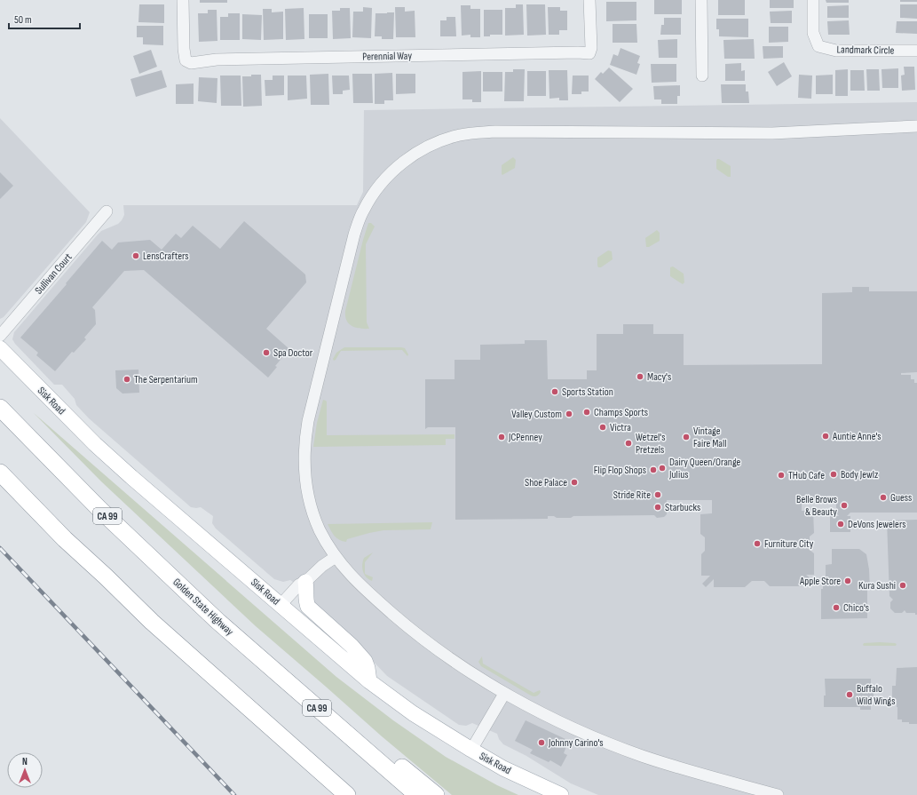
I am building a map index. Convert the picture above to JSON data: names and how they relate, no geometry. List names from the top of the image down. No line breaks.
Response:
{"streets":{"highway":["CA 99","Golden State Highway"],"main road":["Sisk Road"],"street":["Landmark Circle","Perennial Way","Sullivan Court"]},"places":["LensCrafters","Spa Doctor","Macy's","The Serpentarium","Sports Station","Champs Sports","Valley Custom","Victra","Auntie Anne's","JCPenney","Vintage Faire Mall","Wetzel's Pretzels","Dairy Queen/Orange Julius","Flip Flop Shops","Body Jewlz","THub Cafe","Shoe Palace","Stride Rite","Guess","Belle Brows & Beauty","Starbucks","DeVons Jewelers","Furniture City","Apple Store","Kura Sushi","Chico's","Buffalo Wild Wings","Johnny Carino's"],"scale_bar":"50 m","north":"top"}
